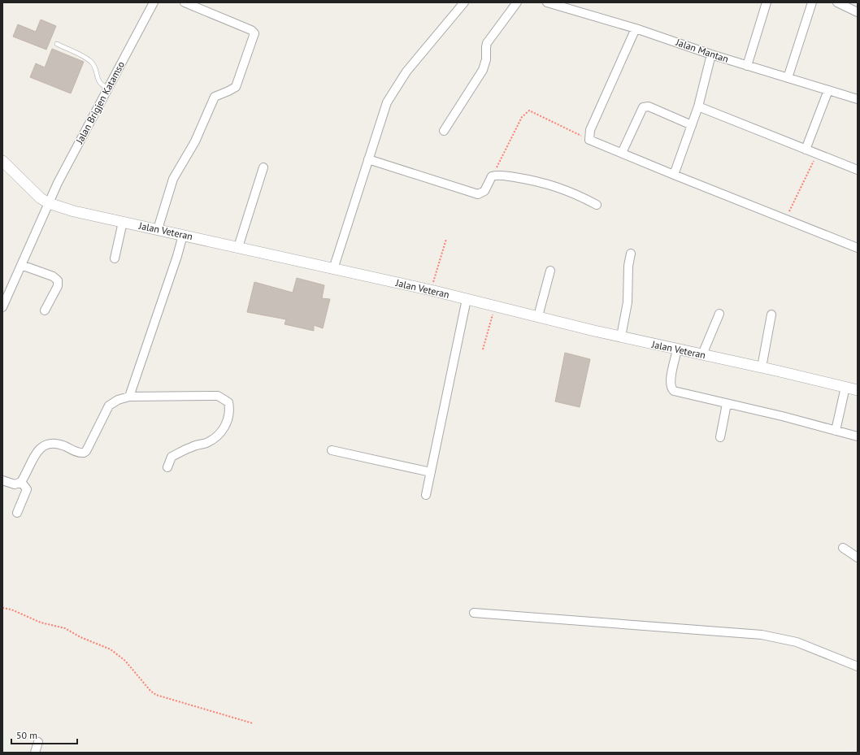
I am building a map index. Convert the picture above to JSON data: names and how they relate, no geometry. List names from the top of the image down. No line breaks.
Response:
{"streets":{"street":["Jalan Mantan","Jalan Brigjen Katamso","Jalan Veteran"]},"crossings":[["Jalan Brigjen Katamso","Jalan Veteran"]],"scale_bar":"50 m"}
